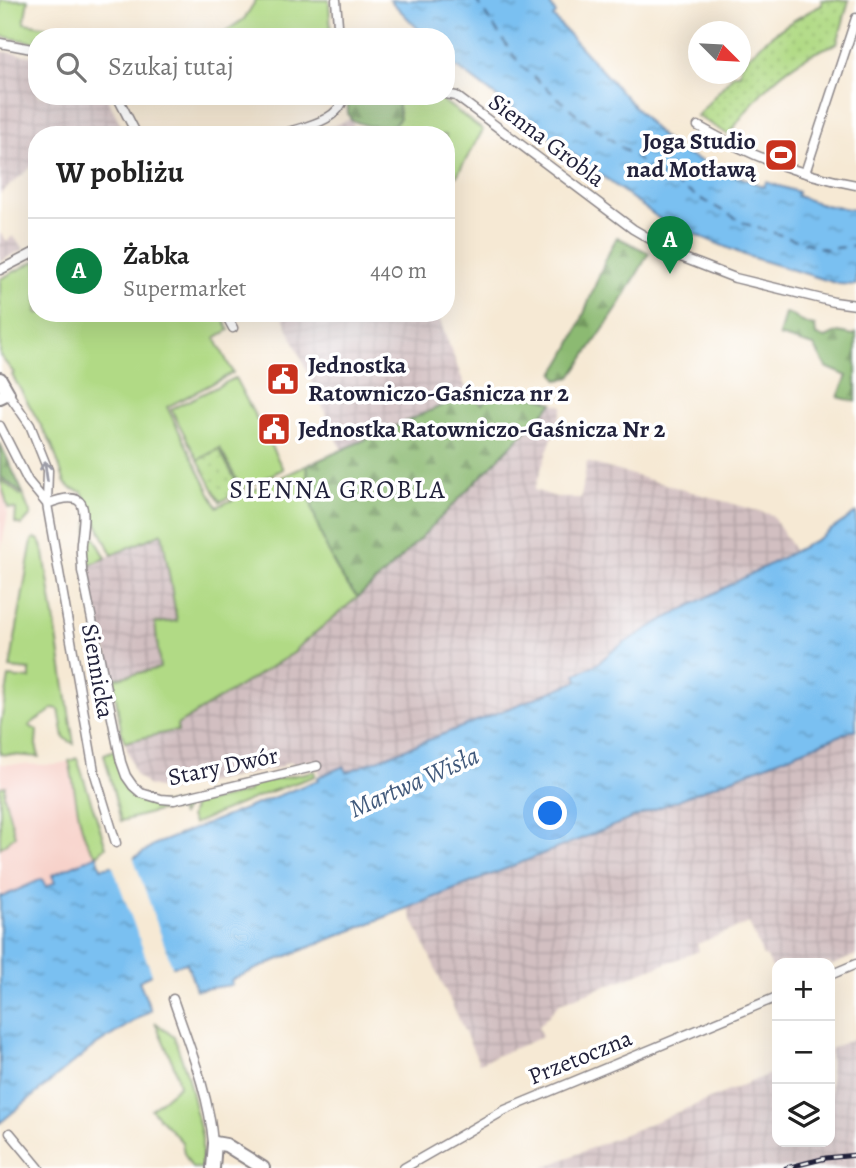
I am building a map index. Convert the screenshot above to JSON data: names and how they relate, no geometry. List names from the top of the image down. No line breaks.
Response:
{"streets":{"street":["Sienna Grobla","Siennicka","Stary Dwór","Przetoczna"]},"crossings":[["Siennicka","Stary Dwór"]],"districts":["SIENNA GROBLA"],"water":["Martwa Wisła"],"places":{"sports":["Joga Studio nad Motławą"],"public building":["Jednostka Ratowniczo-Gaśnicza nr 2","Jednostka Ratowniczo-Gaśnicza Nr 2"]},"north":"bottom right","page":{"search":"Szukaj tutaj","heading":"W pobliżu","pins":"A","list":[{"mark":"A","name":"Żabka","note":"Supermarket","value":"440 m"}],"map_buttons":["+","−"]}}
